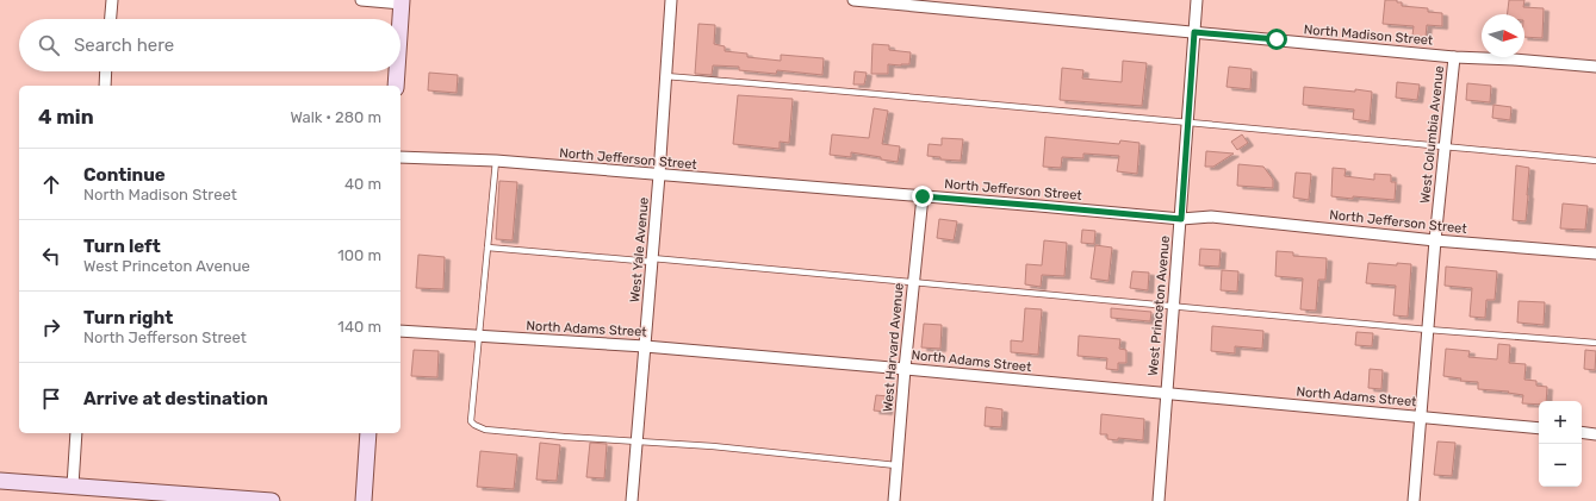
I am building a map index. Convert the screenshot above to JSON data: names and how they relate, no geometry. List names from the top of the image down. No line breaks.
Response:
{"streets":{"street":["North Madison Street","West Columbia Avenue","North Jefferson Street","West Yale Avenue","West Princeton Avenue","North Adams Street","West Harvard Avenue"]},"crossings":[["North Madison Street","West Columbia Avenue"],["North Madison Street","West Princeton Avenue"],["West Columbia Avenue","North Jefferson Street"],["West Columbia Avenue","North Adams Street"],["North Jefferson Street","West Yale Avenue"],["North Jefferson Street","West Princeton Avenue"],["North Jefferson Street","West Harvard Avenue"],["West Yale Avenue","North Adams Street"],["West Princeton Avenue","North Adams Street"],["North Adams Street","West Harvard Avenue"]],"north":"right","page":{"search":"Search here","heading":["4 min","Walk · 280 m"],"list":[["Continue","North Madison Street","40 m"],["Turn left","West Princeton Avenue","100 m"],["Turn right","North Jefferson Street","140 m"],"Arrive at destination"],"map_buttons":["+","−"]}}
